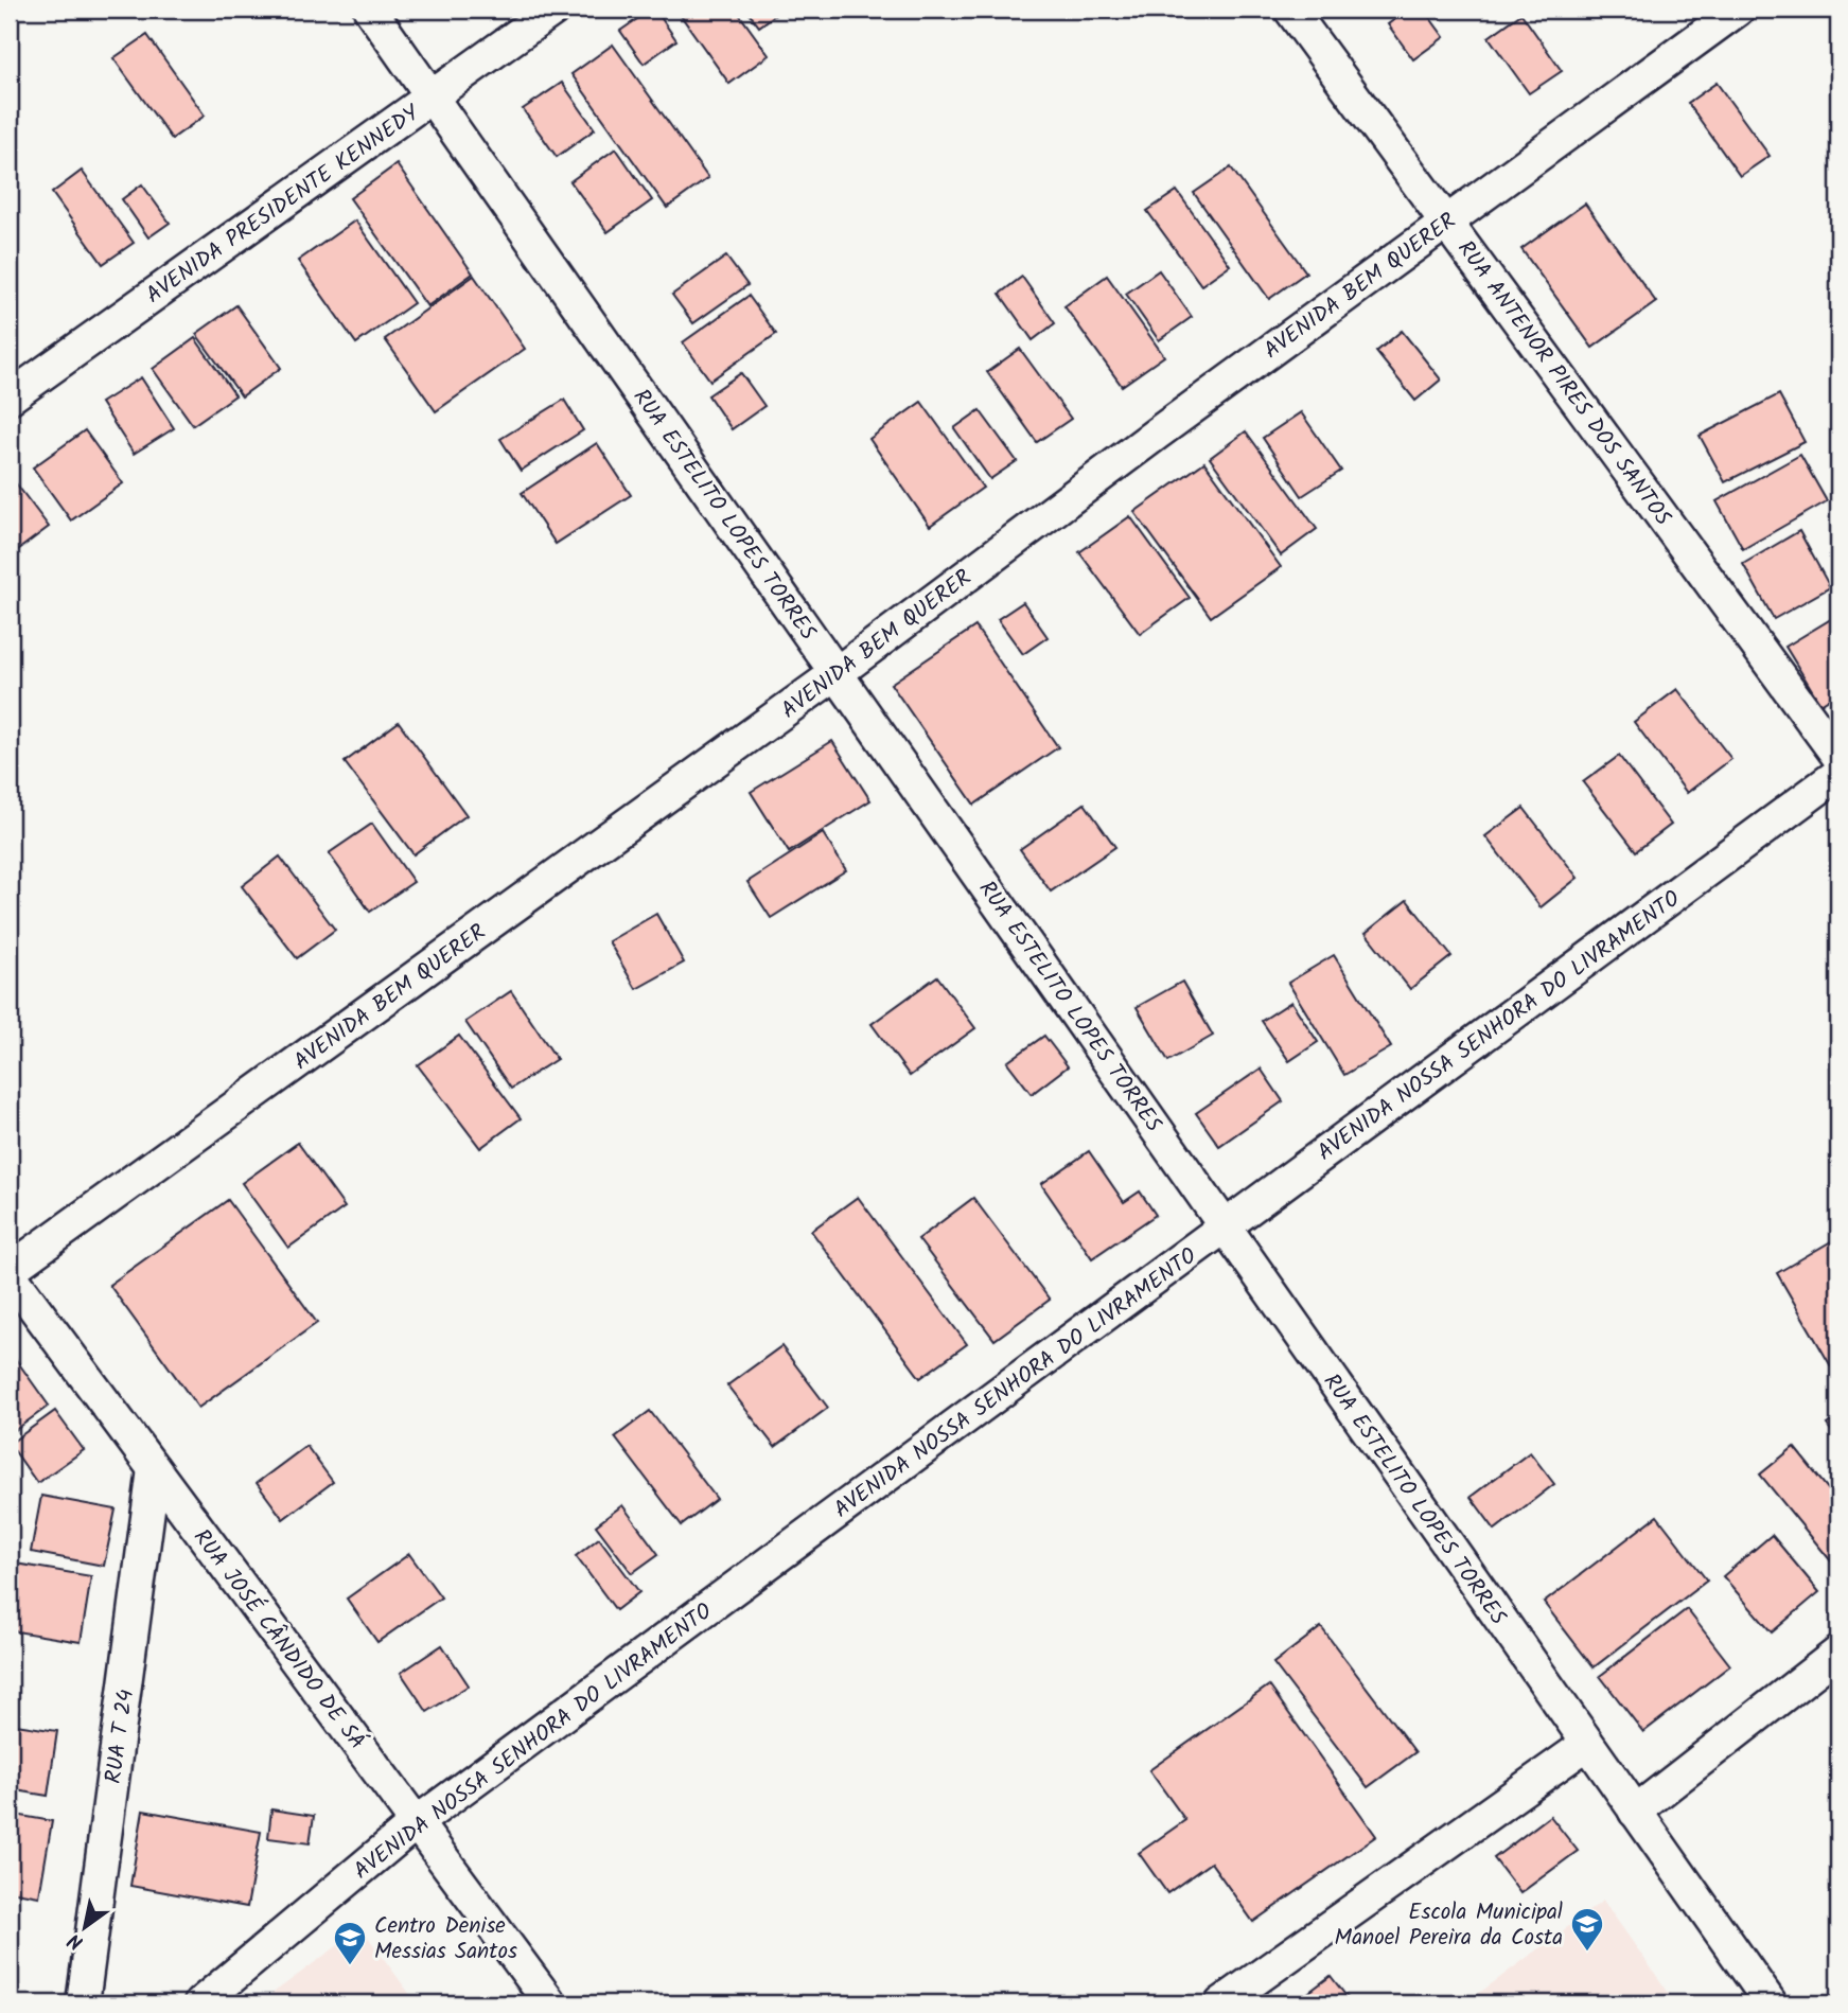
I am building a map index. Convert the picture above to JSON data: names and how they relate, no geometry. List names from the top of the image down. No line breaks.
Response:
{"streets":{"street":["AVENIDA PRESIDENTE KENNEDY","AVENIDA BEM QUERER","RUA ANTENOR PIRES DOS SANTOS","RUA ESTELITO LOPES TORRES","AVENIDA NOSSA SENHORA DO LIVRAMENTO","RUA JOSÉ CÂNDIDO DE SÁ","RUA T 24"]},"crossings":[["AVENIDA PRESIDENTE KENNEDY","RUA ESTELITO LOPES TORRES"],["AVENIDA BEM QUERER","RUA ANTENOR PIRES DOS SANTOS"],["AVENIDA BEM QUERER","RUA ESTELITO LOPES TORRES"],["AVENIDA BEM QUERER","RUA JOSÉ CÂNDIDO DE SÁ"],["RUA ESTELITO LOPES TORRES","AVENIDA NOSSA SENHORA DO LIVRAMENTO"],["AVENIDA NOSSA SENHORA DO LIVRAMENTO","RUA JOSÉ CÂNDIDO DE SÁ"],["RUA JOSÉ CÂNDIDO DE SÁ","RUA T 24"]],"places":{"school or university":["Escola Municipal Manoel Pereira da Costa","Centro Denise Messias Santos"]},"north":"bottom left"}
